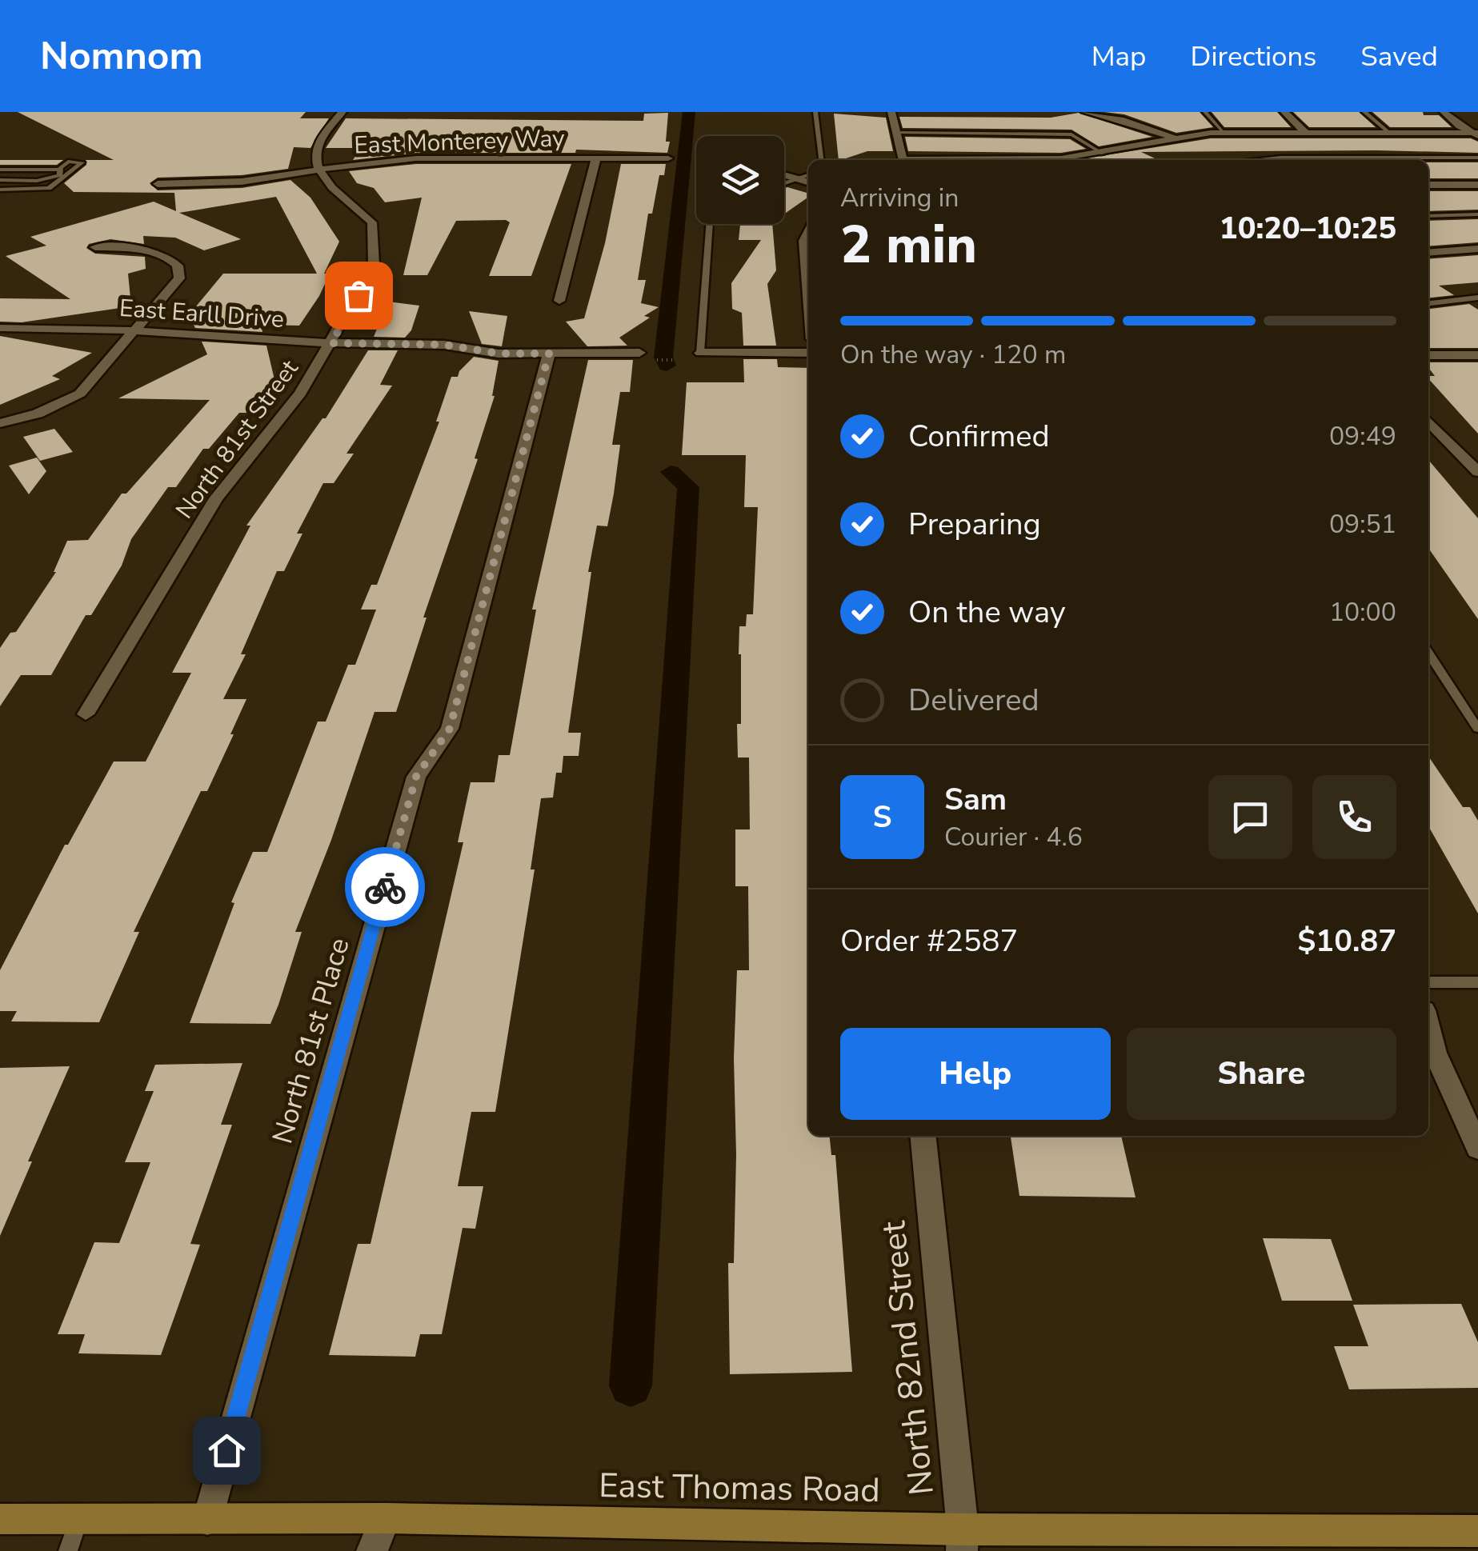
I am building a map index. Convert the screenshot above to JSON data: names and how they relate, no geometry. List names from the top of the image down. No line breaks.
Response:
{"streets":{"main road":["East Thomas Road"],"street":["East Monterey Way","East Earll Drive","North 81st Street","North 81st Place","North 82nd Street"]},"crossings":[["East Monterey Way","North 81st Street"],["East Earll Drive","North 81st Street"],["East Earll Drive","North 81st Place"],["North 81st Place","East Thomas Road"],["North 82nd Street","East Thomas Road"]],"page":{"header":"Nomnom","nav":["Map","Directions","Saved"],"heading":["2 min","Arriving in","10:20–10:25"],"panel":["Sam","Courier · 4.6","Order #2587","$10.87"],"bar":"On the way · 120 m","list":[["Confirmed","09:49"],["Preparing","09:51"],["On the way","10:00"],"Delivered"],"round":"S","buttons":["Help","Share"]}}
